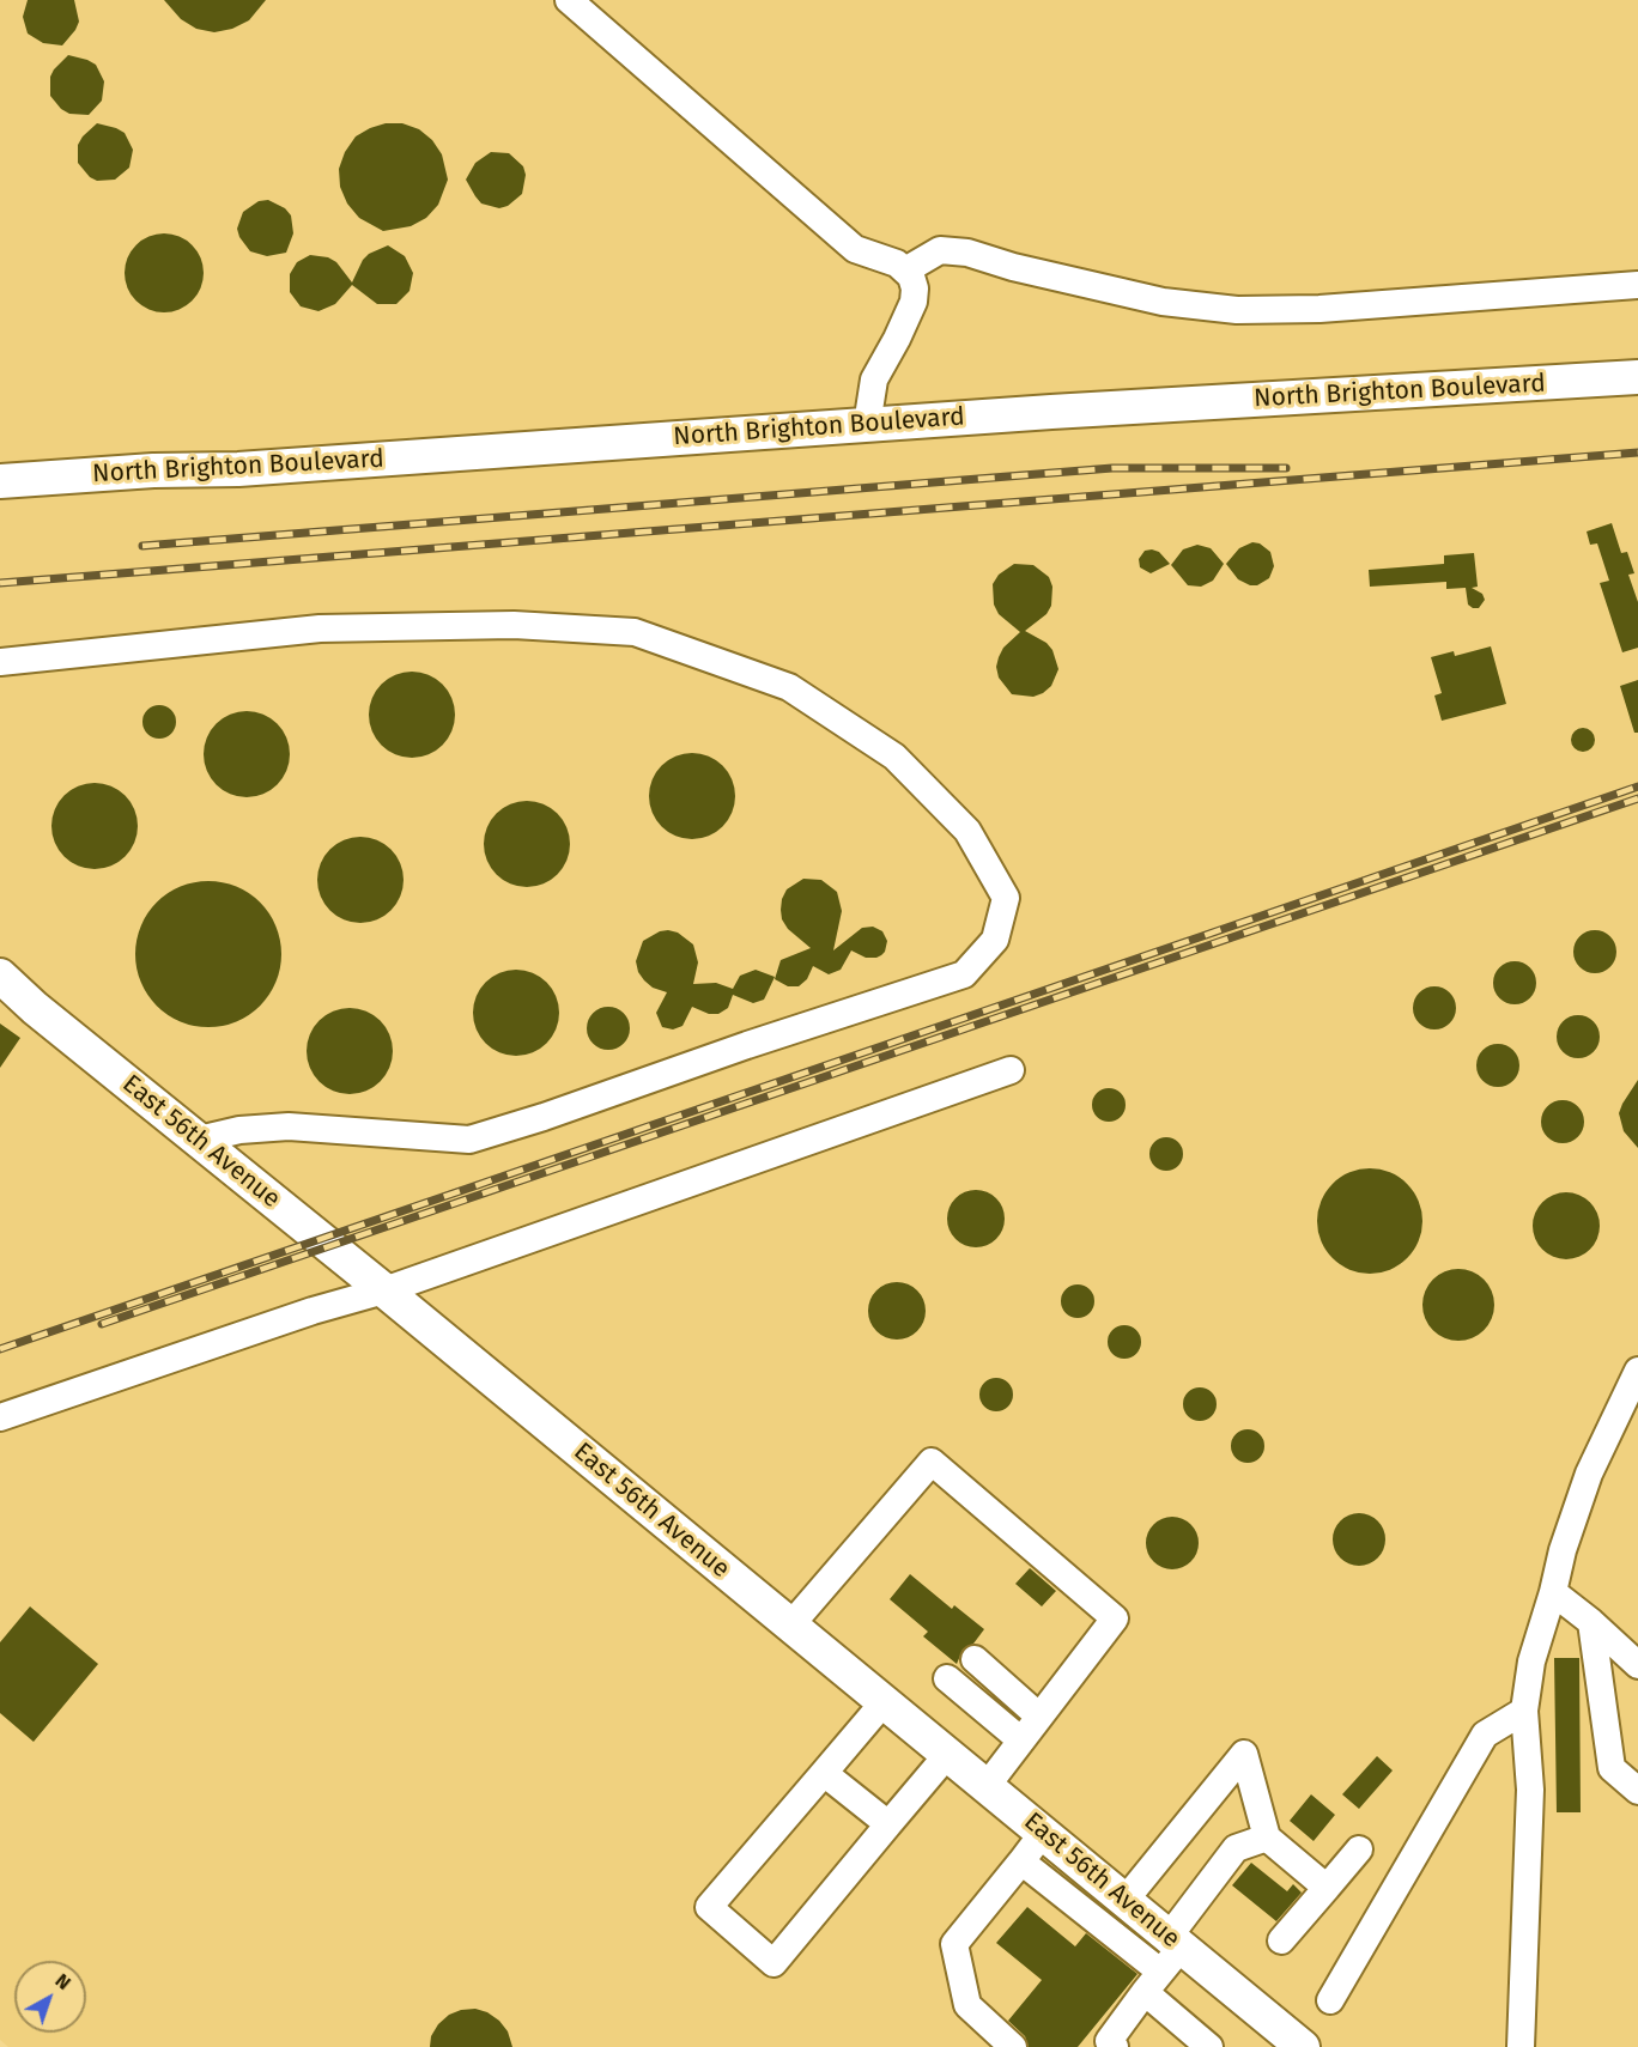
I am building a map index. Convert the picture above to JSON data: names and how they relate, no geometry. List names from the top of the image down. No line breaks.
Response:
{"streets":{"main road":["North Brighton Boulevard","East 56th Avenue"]},"north":"top right"}
